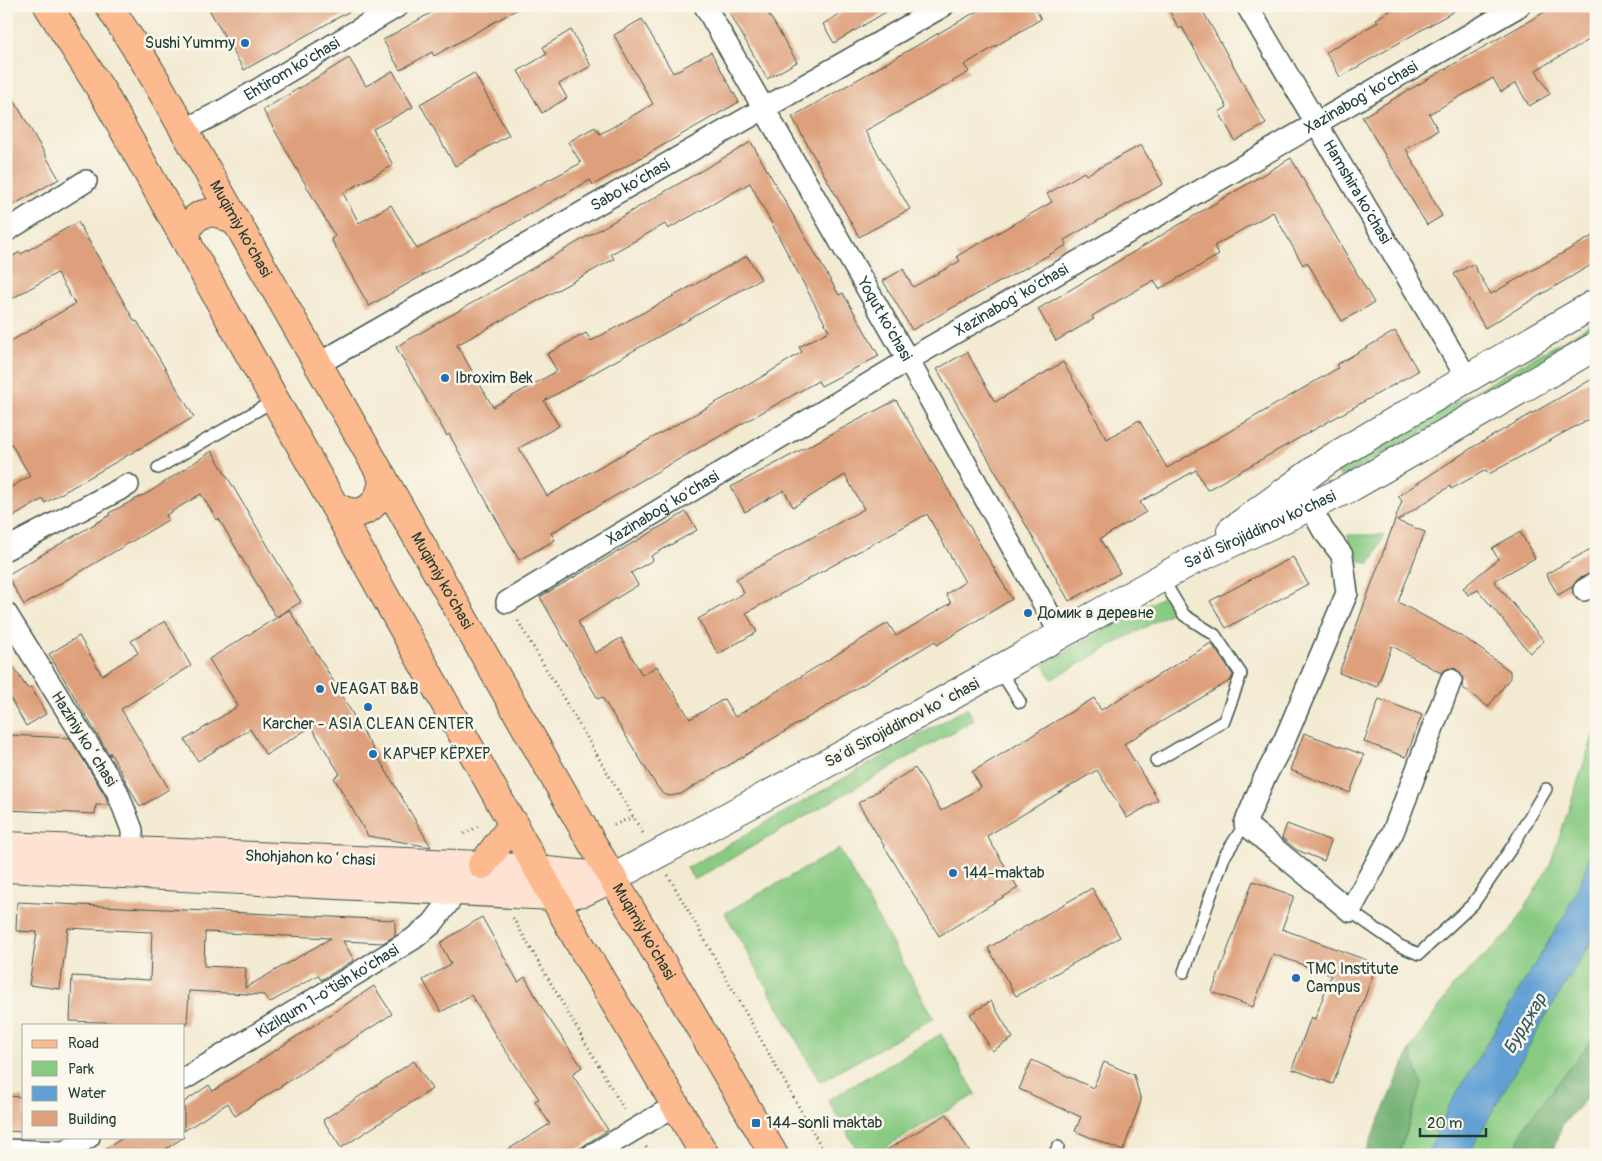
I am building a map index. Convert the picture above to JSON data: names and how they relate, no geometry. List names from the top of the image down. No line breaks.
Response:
{"streets":{"main road":["Muqimiy ko'chasi","Shohjahon koʻchasi"],"street":["Ehtirom ko'chasi","Xazinabog‘ ko‘chasi","Sabo ko‘chasi","Hamshira ko‘chasi","Yoqut ko'chasi","Sa'di Sirojiddinov ko'chasi","Saʼdi Sirojiddinov koʻchasi","Haziniy koʻchasi","Kizilqum 1-o'tish ko'chasi"]},"crossings":[["Ehtirom ko'chasi","Muqimiy ko'chasi"],["Xazinabog‘ ko‘chasi","Hamshira ko‘chasi"],["Xazinabog‘ ko‘chasi","Yoqut ko'chasi"],["Sabo ko‘chasi","Muqimiy ko'chasi"],["Sabo ko‘chasi","Yoqut ko'chasi"],["Hamshira ko‘chasi","Sa'di Sirojiddinov ko'chasi"],["Muqimiy ko'chasi","Saʼdi Sirojiddinov koʻchasi"],["Muqimiy ko'chasi","Shohjahon koʻchasi"],["Yoqut ko'chasi","Saʼdi Sirojiddinov koʻchasi"],["Sa'di Sirojiddinov ko'chasi","Saʼdi Sirojiddinov koʻchasi"],["Saʼdi Sirojiddinov koʻchasi","Shohjahon koʻchasi"],["Haziniy koʻchasi","Shohjahon koʻchasi"],["Shohjahon koʻchasi","Kizilqum 1-o'tish ko'chasi"]],"water":["Бурджар"],"places":{"other":["Sushi Yummy","Ibroxim Bek","Домик в деревне","VEAGAT B&B","Karcher - ASIA CLEAN CENTER","КАРЧЕР КЁРХЕР","144-maktab","TMC Institute Campus"],"transit":["144-sonli maktab"]},"legend":["Road","Park","Water","Building"],"scale_bar":"20 m"}
